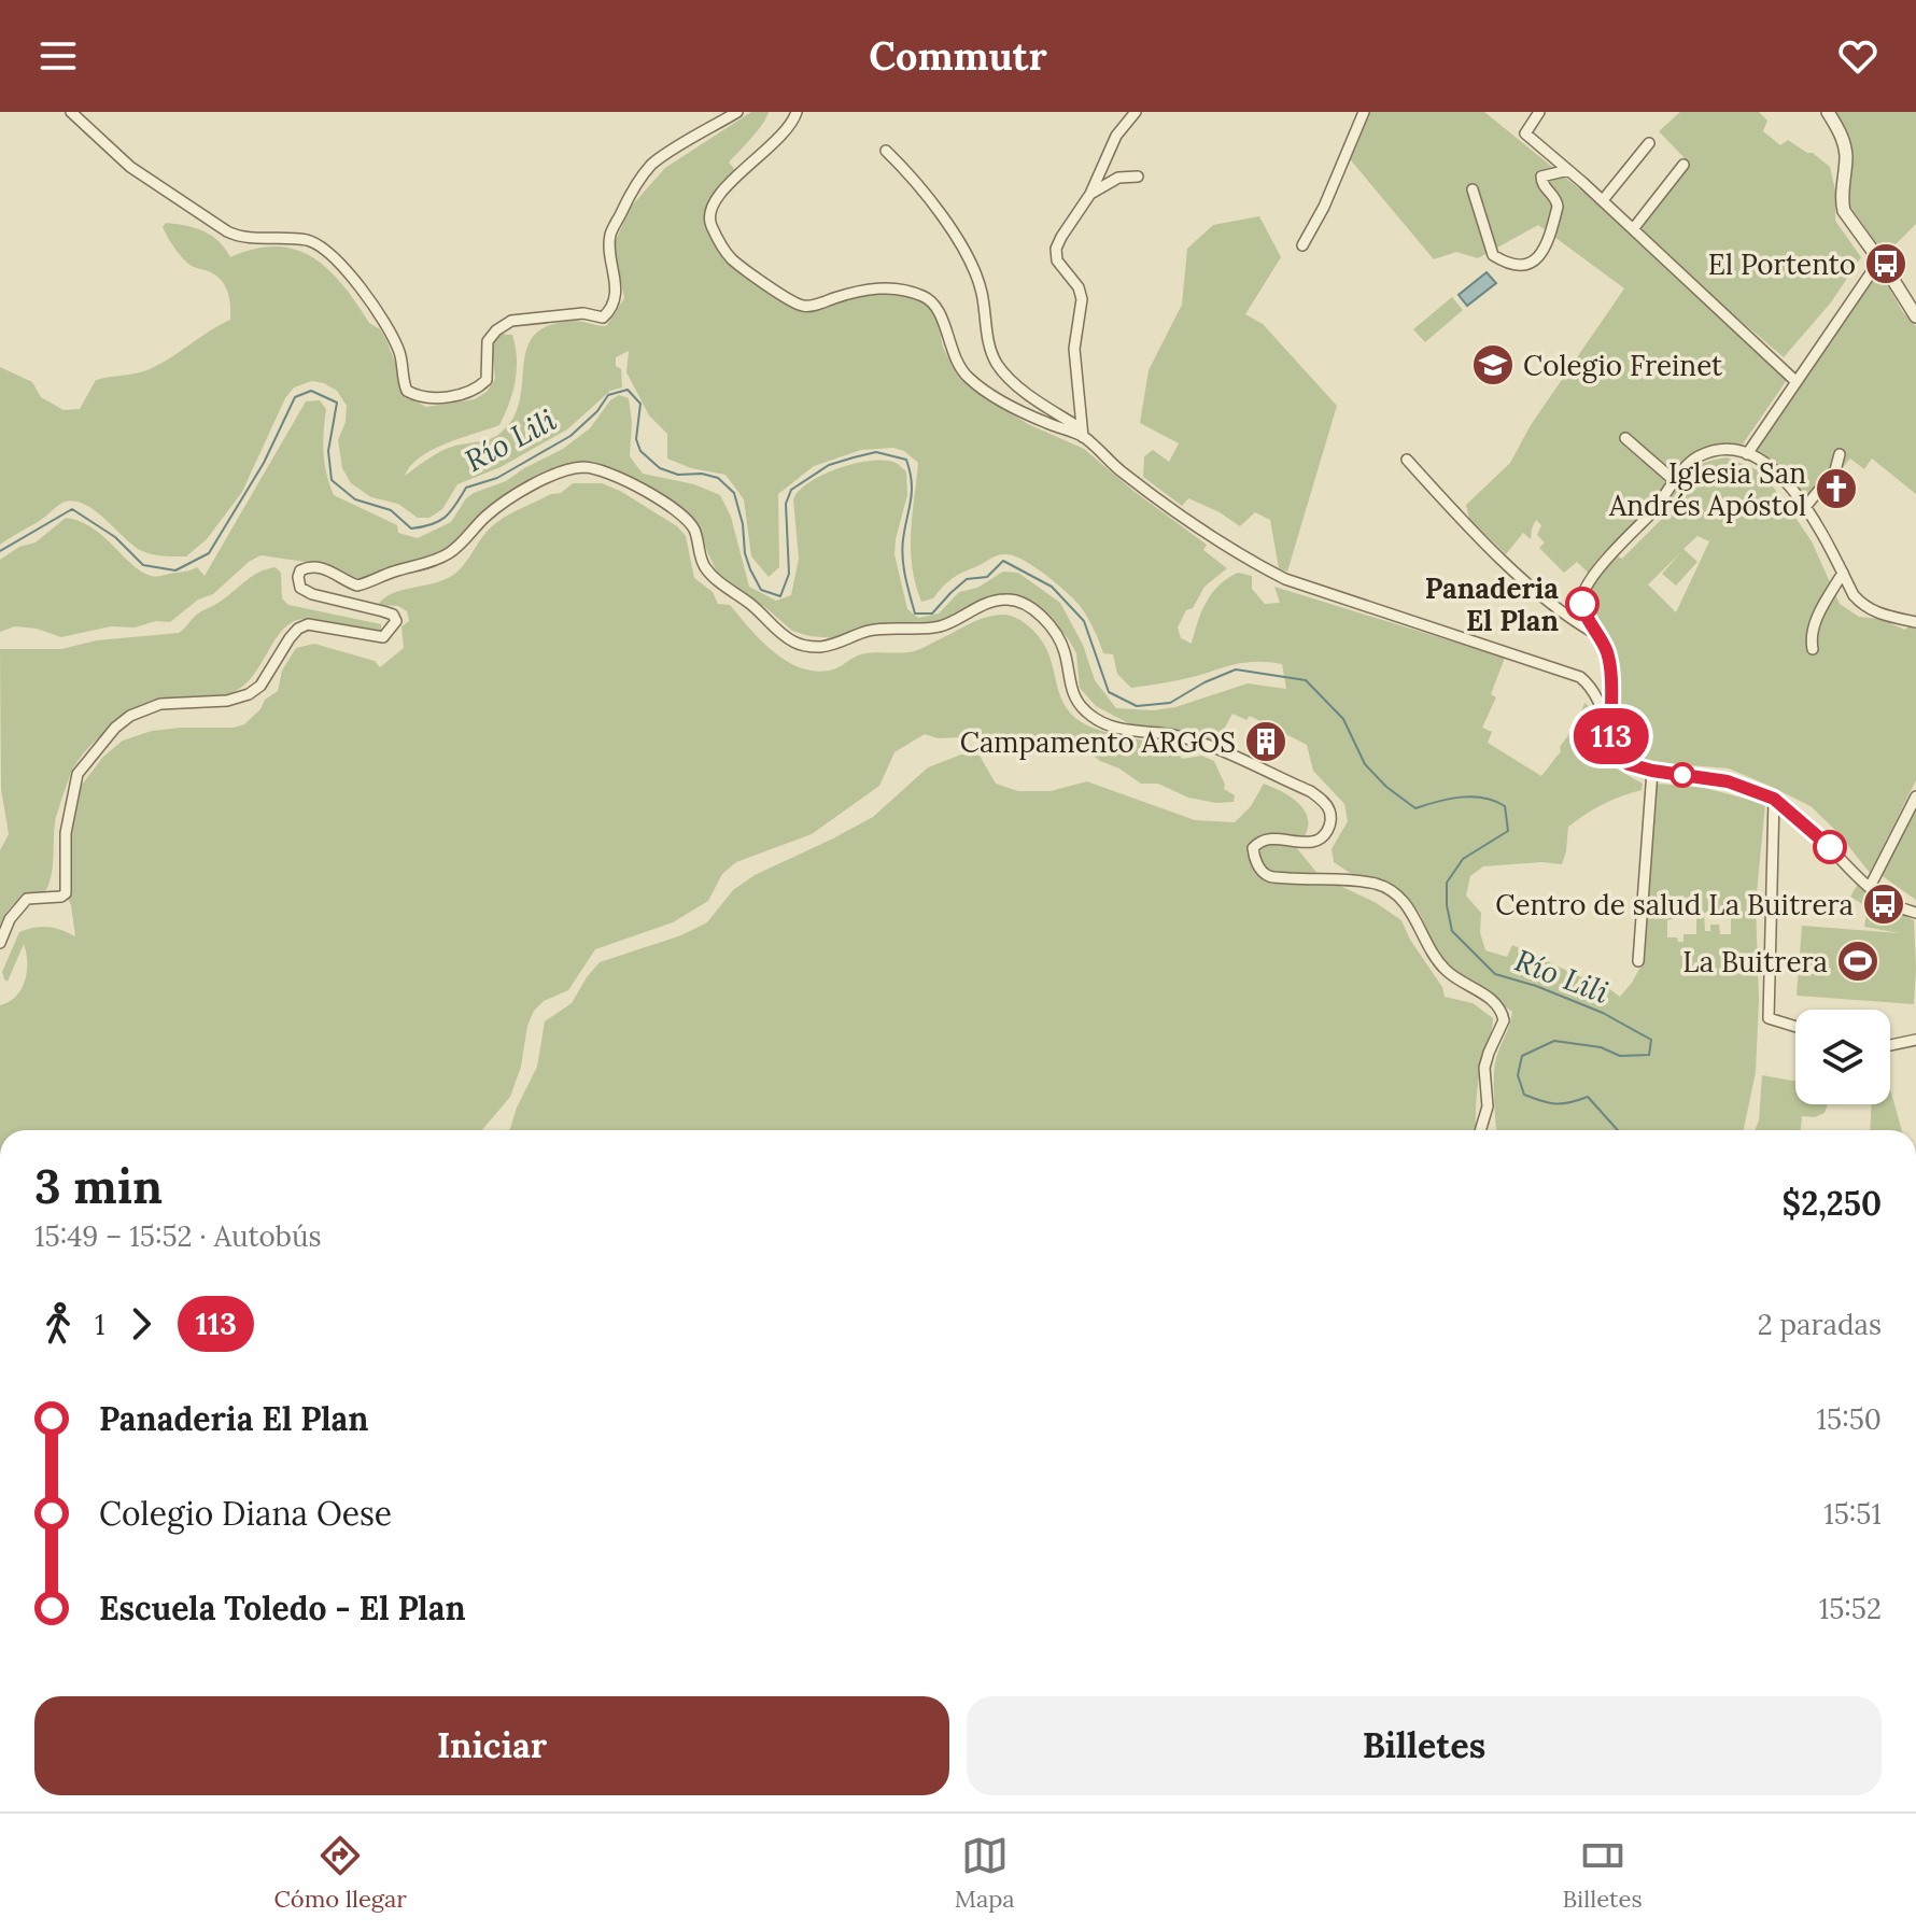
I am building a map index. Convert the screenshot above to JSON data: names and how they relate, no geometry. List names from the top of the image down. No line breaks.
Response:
{"water":["Río Lili"],"places":{"bus stop":["El Portento","Centro de salud La Buitrera"],"school or university":["Colegio Freinet"],"church":["Iglesia San Andrés Apóstol"],"other":["Panaderia El Plan"],"building":["Campamento ARGOS"],"sports":["La Buitrera"]},"lines":["bus line 113"],"page":{"header":"Commutr","on_map":"113","heading":["3 min","15:49 – 15:52 · Autobús","$2,250"],"legs":["1","113","2 paradas"],"list":[{"name":"Panaderia El Plan","value":"15:50"},{"name":"Colegio Diana Oese","value":"15:51"},{"name":"Escuela Toledo - El Plan","value":"15:52"}],"buttons":["Iniciar","Billetes"],"tabs":["Cómo llegar","Mapa","Billetes"]}}
